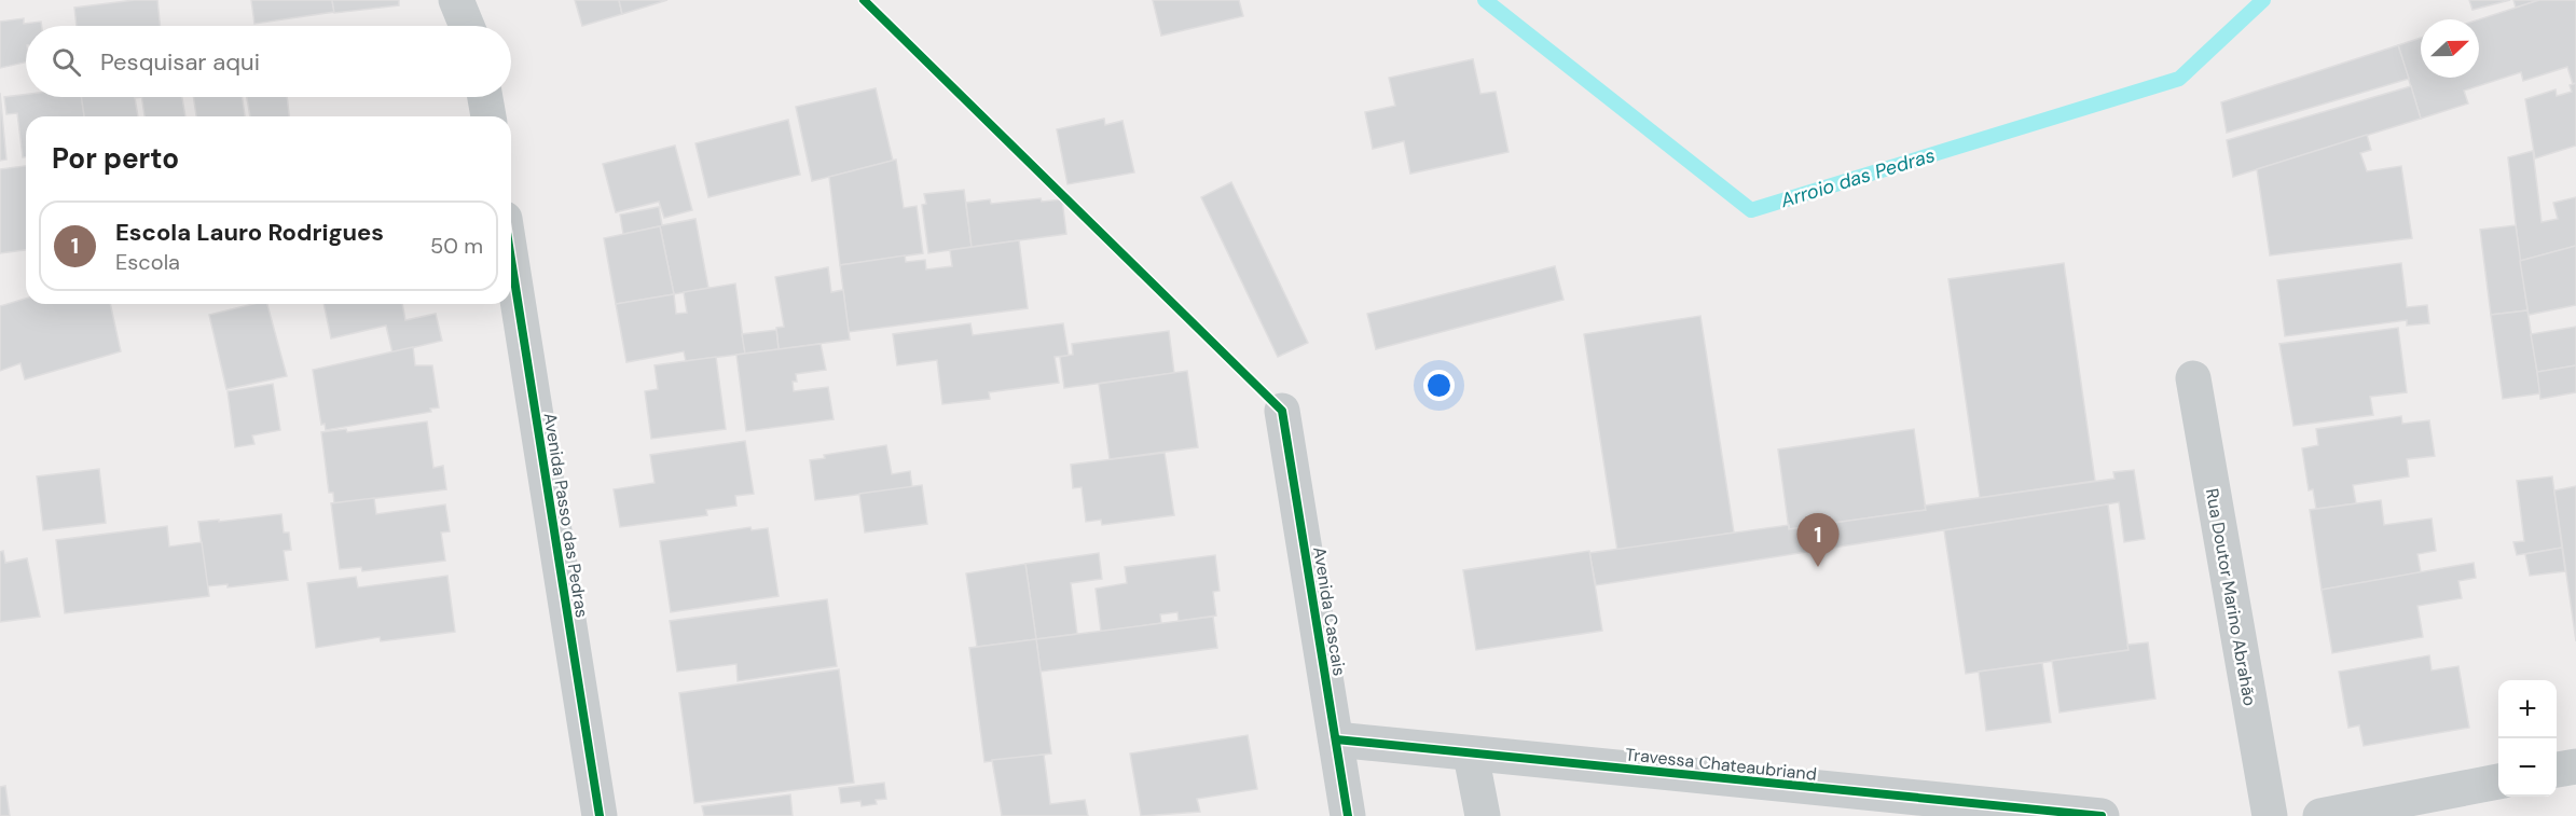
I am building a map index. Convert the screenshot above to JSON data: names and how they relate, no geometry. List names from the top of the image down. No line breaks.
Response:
{"streets":{"street":["Avenida Passo das Pedras","Rua Doutor Marino Abrahão","Avenida Cascais","Travessa Chateaubriand"]},"crossings":[["Avenida Cascais","Travessa Chateaubriand"]],"water":["Arroio das Pedras"],"north":"right","page":{"search":"Pesquisar aqui","heading":"Por perto","list":[{"mark":"1","name":"Escola Lauro Rodrigues","note":"Escola","value":"50 m"}],"pins":"1","map_buttons":["+","−"]}}
